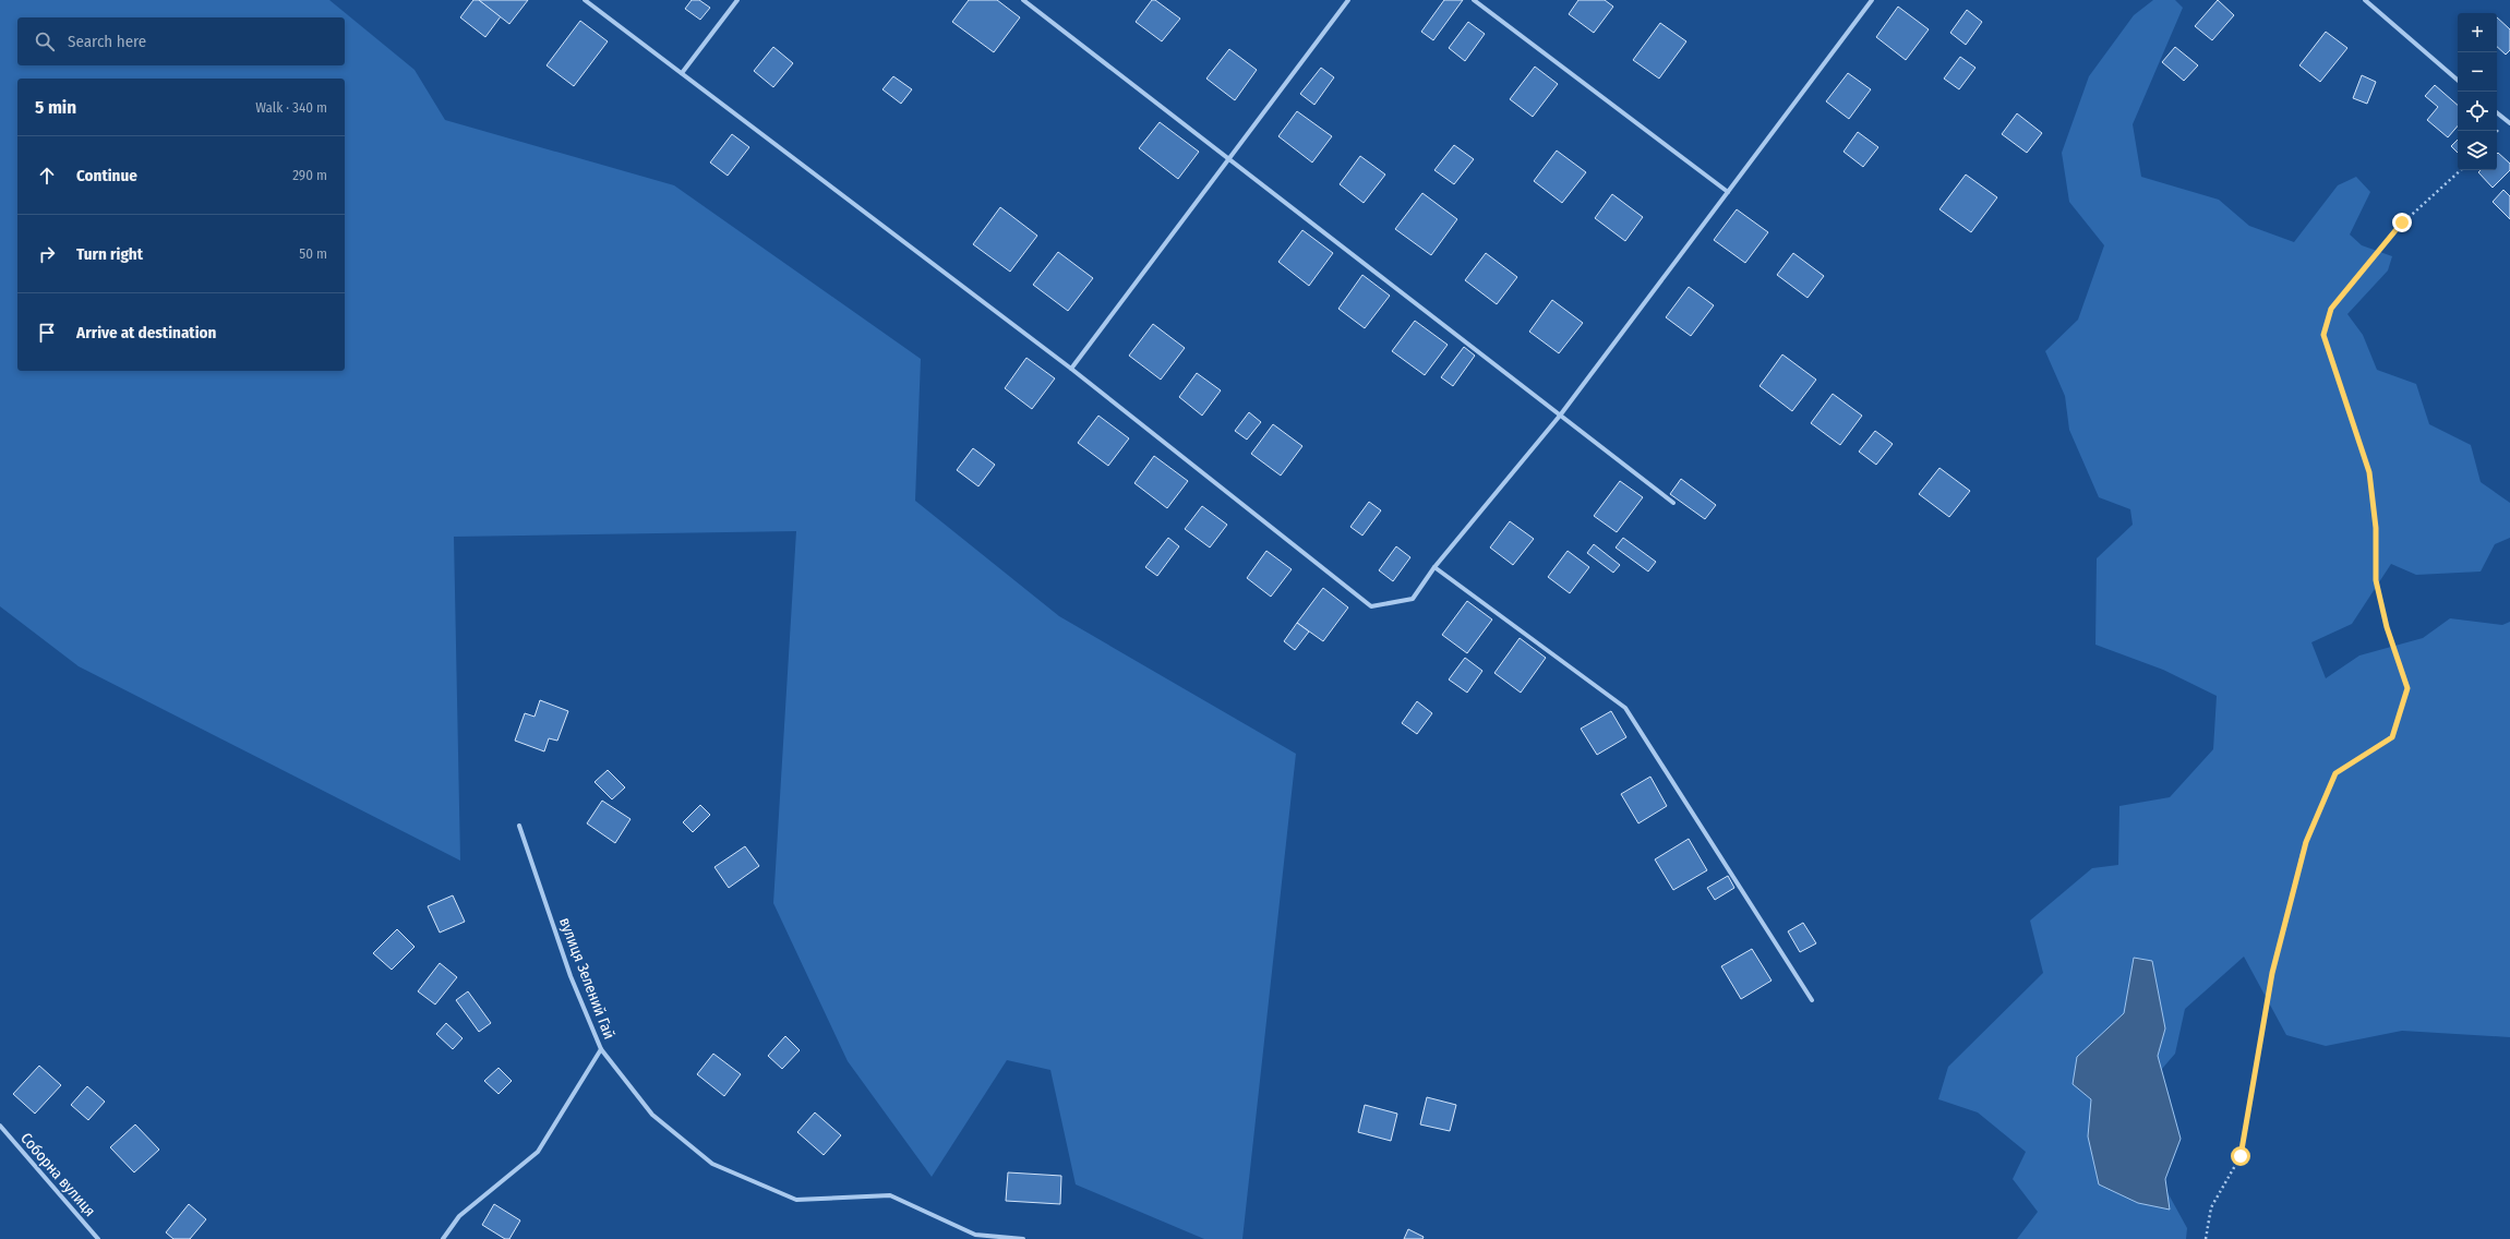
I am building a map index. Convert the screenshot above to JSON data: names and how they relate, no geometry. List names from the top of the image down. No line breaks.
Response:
{"streets":{"street":["вулиця Зелений Гай","Соборна вулиця"]},"page":{"map_buttons":["+","−"],"search":"Search here","heading":["5 min","Walk · 340 m"],"list":[["Continue","290 m"],["Turn right","50 m"],"Arrive at destination"]}}
